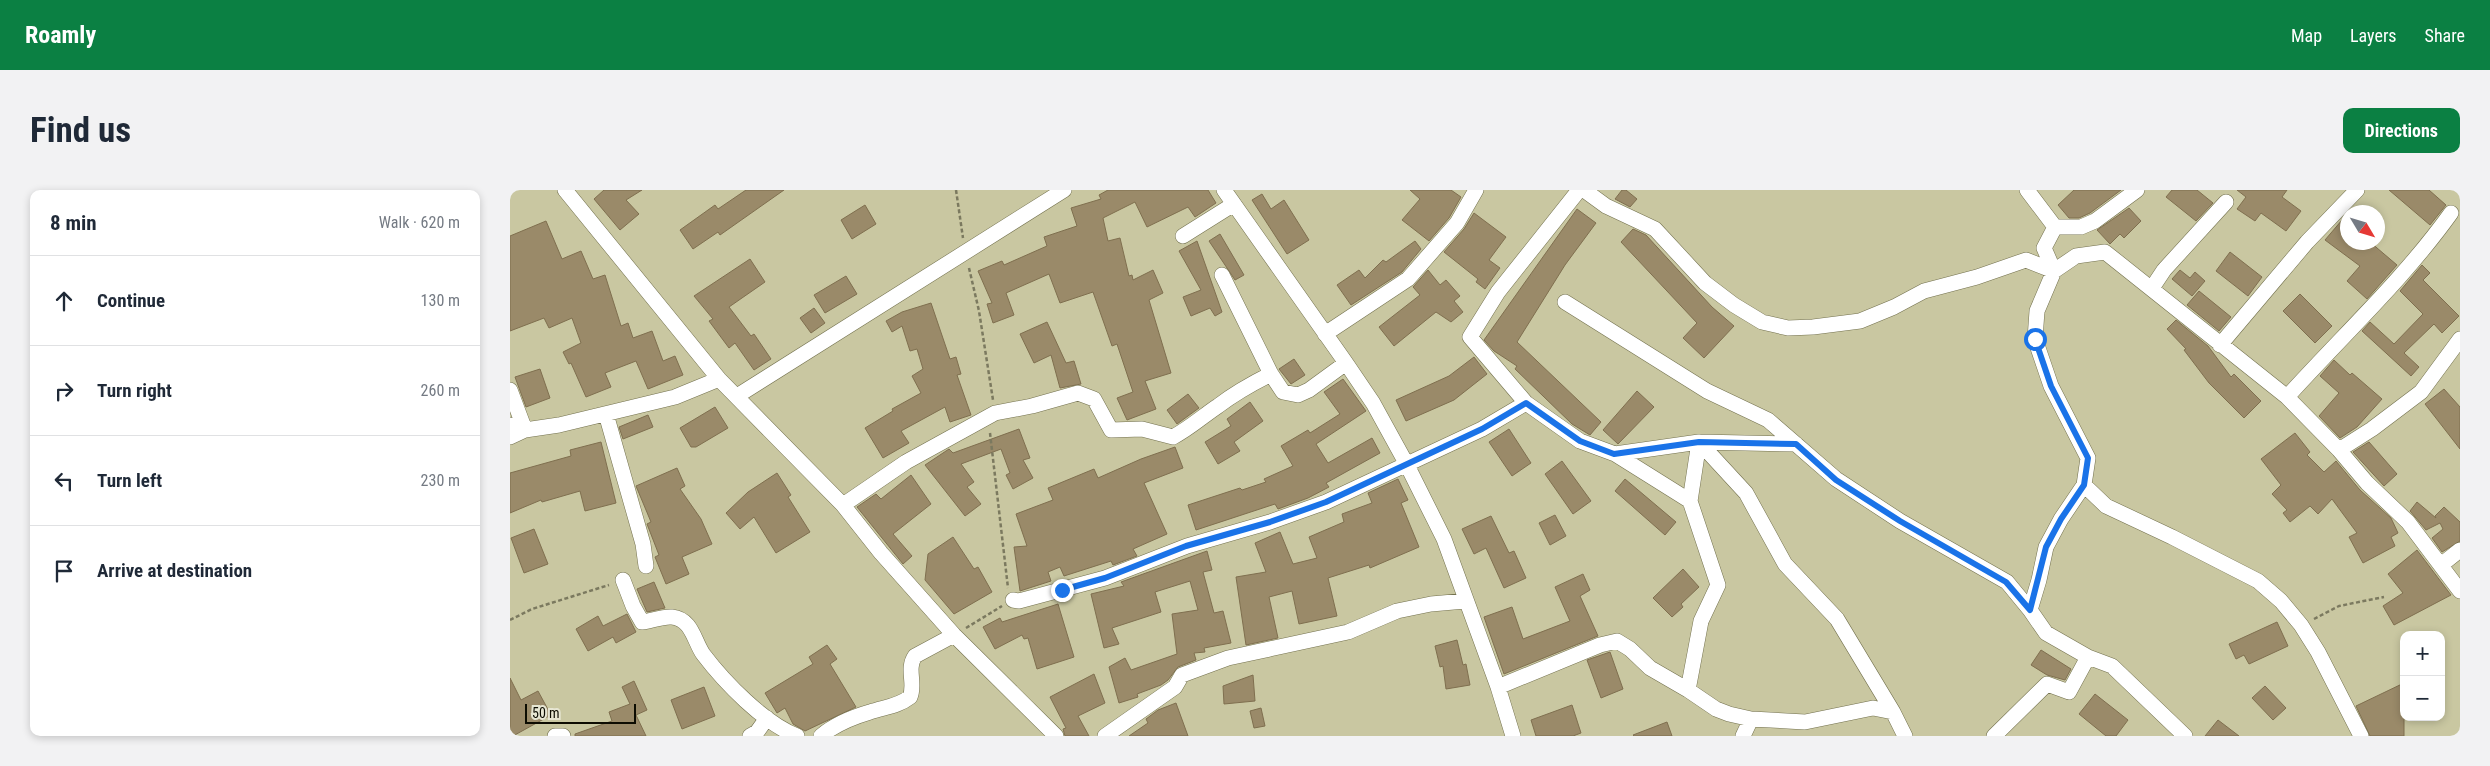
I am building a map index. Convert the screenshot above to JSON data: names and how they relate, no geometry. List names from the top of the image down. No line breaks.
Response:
{"scale_bar":"50 m","north":"bottom right","page":{"header":"Roamly","nav":["Map","Layers","Share"],"buttons":"Directions","title":"Find us","heading":["8 min","Walk · 620 m"],"list":[["Continue","130 m"],["Turn right","260 m"],["Turn left","230 m"],"Arrive at destination"],"map_buttons":["+","−"],"scale":"50 m"}}
